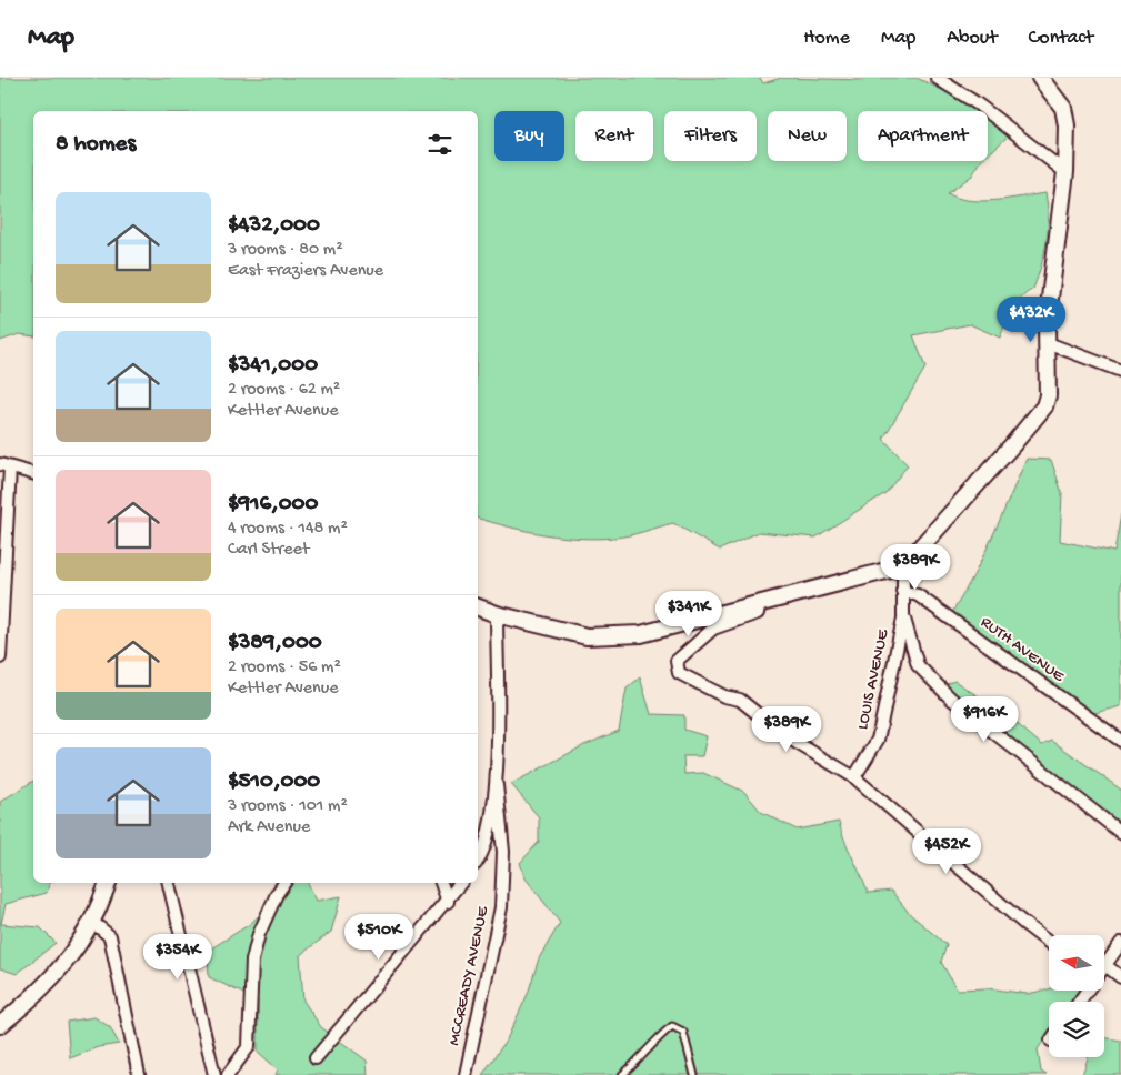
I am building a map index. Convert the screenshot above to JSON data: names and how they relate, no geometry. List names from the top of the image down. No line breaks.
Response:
{"streets":{"street":["RUTH AVENUE","LOUIS AVENUE","MCCREADY AVENUE"]},"north":"left","page":{"header":"Map","nav":["Home","Map","About","Contact"],"chip":["Buy","Rent","Filters","New","Apartment"],"heading":"8 homes","list":[{"name":"$432,000","note":"3 rooms · 80 m² · East Fraziers Avenue"},{"name":"$341,000","note":"2 rooms · 62 m² · Kettler Avenue"},{"name":"$916,000","note":"4 rooms · 148 m² · Carl Street"},{"name":"$389,000","note":"2 rooms · 56 m² · Kettler Avenue"},{"name":"$510,000","note":"3 rooms · 101 m² · Ark Avenue"}],"price":["$432K","$389K","$341K","$916K","$389K","$452K","$510K","$354K"]}}
